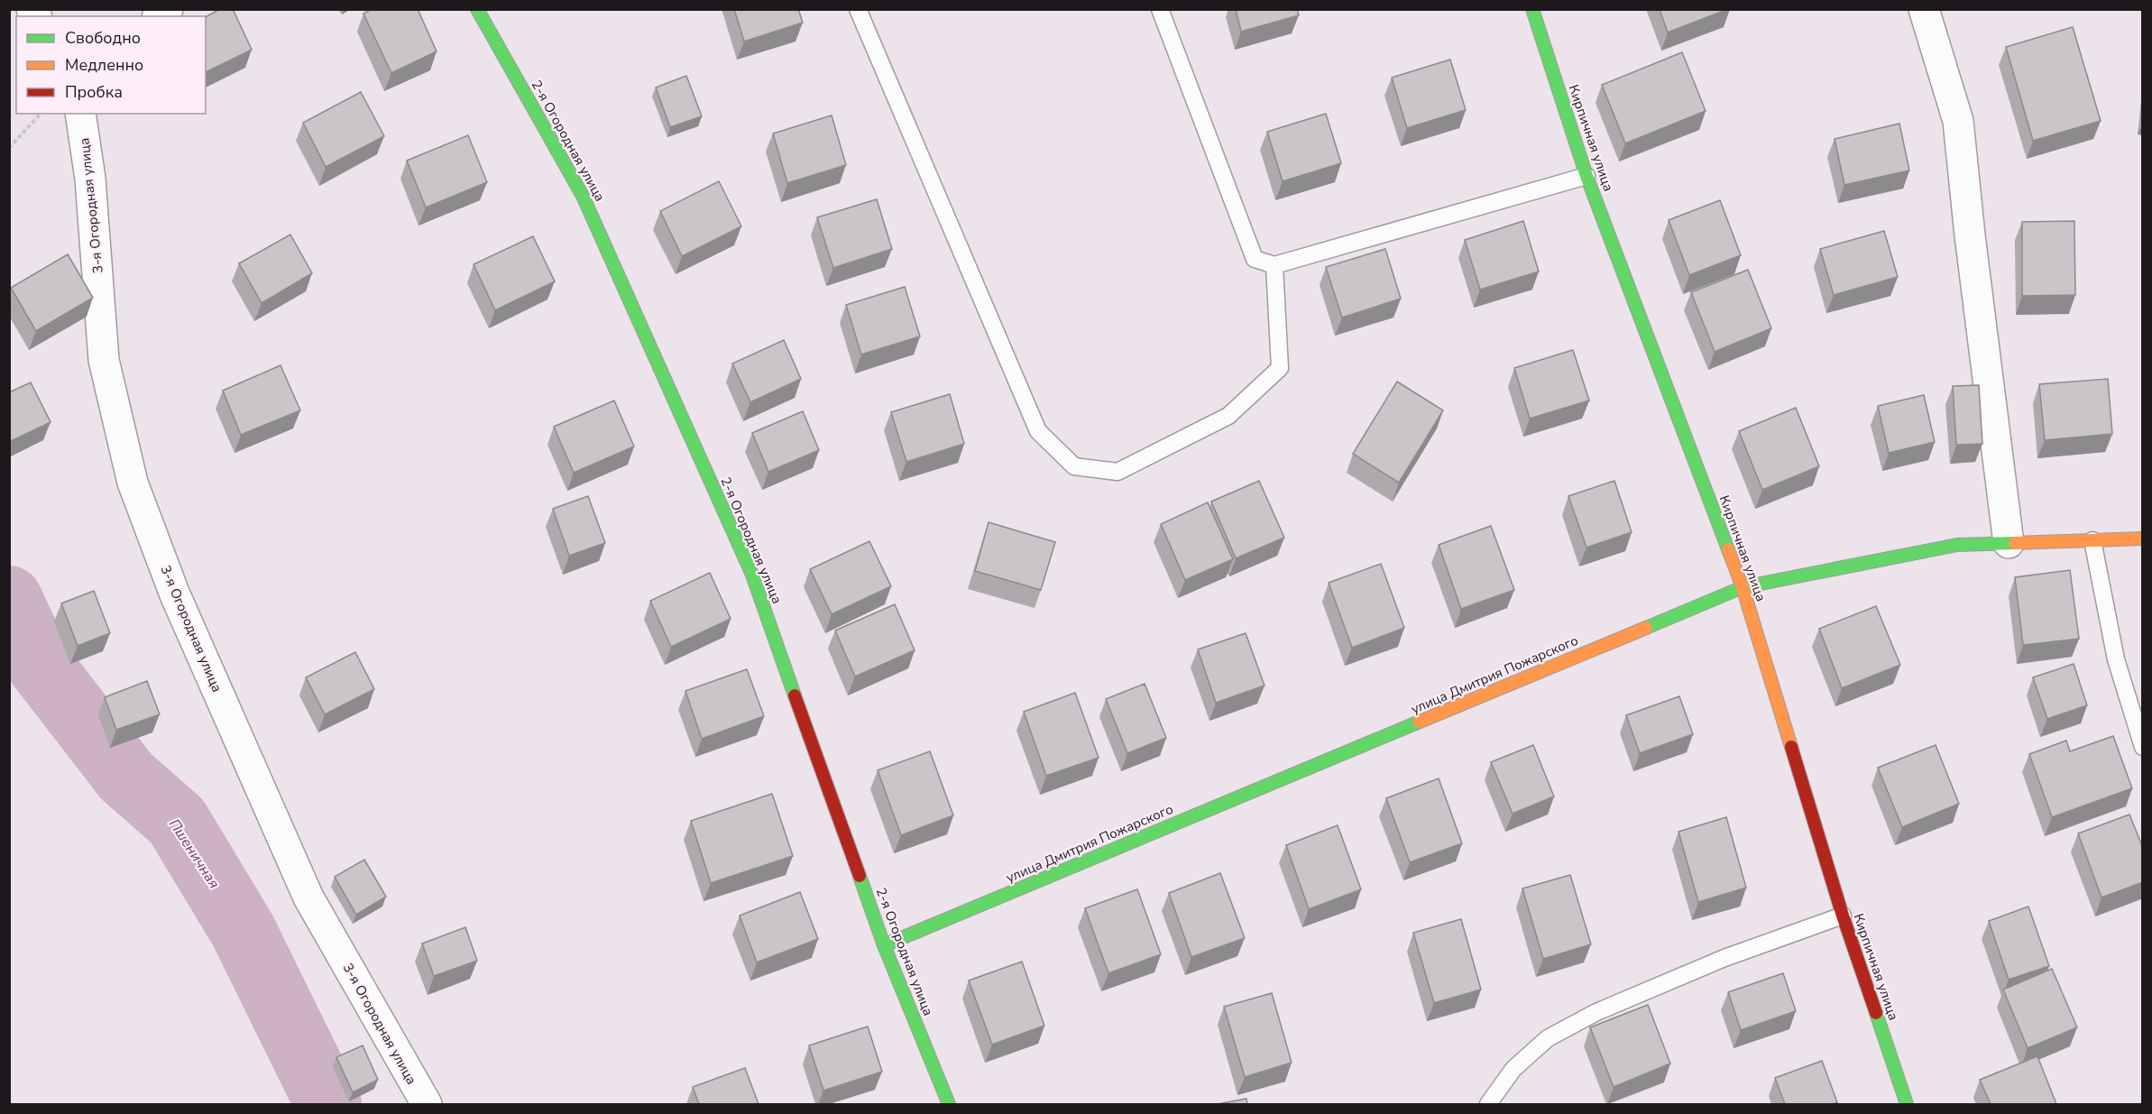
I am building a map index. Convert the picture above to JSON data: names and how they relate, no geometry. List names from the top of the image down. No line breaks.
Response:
{"streets":{"street":["Кирпичная улица","2-я Огородная улица","3-я Огородная улица","улица Дмитрия Пожарского"]},"crossings":[["Кирпичная улица","улица Дмитрия Пожарского"],["2-я Огородная улица","улица Дмитрия Пожарского"]],"water":["Пшеничная"],"legend":["Свободно","Медленно","Пробка"]}
